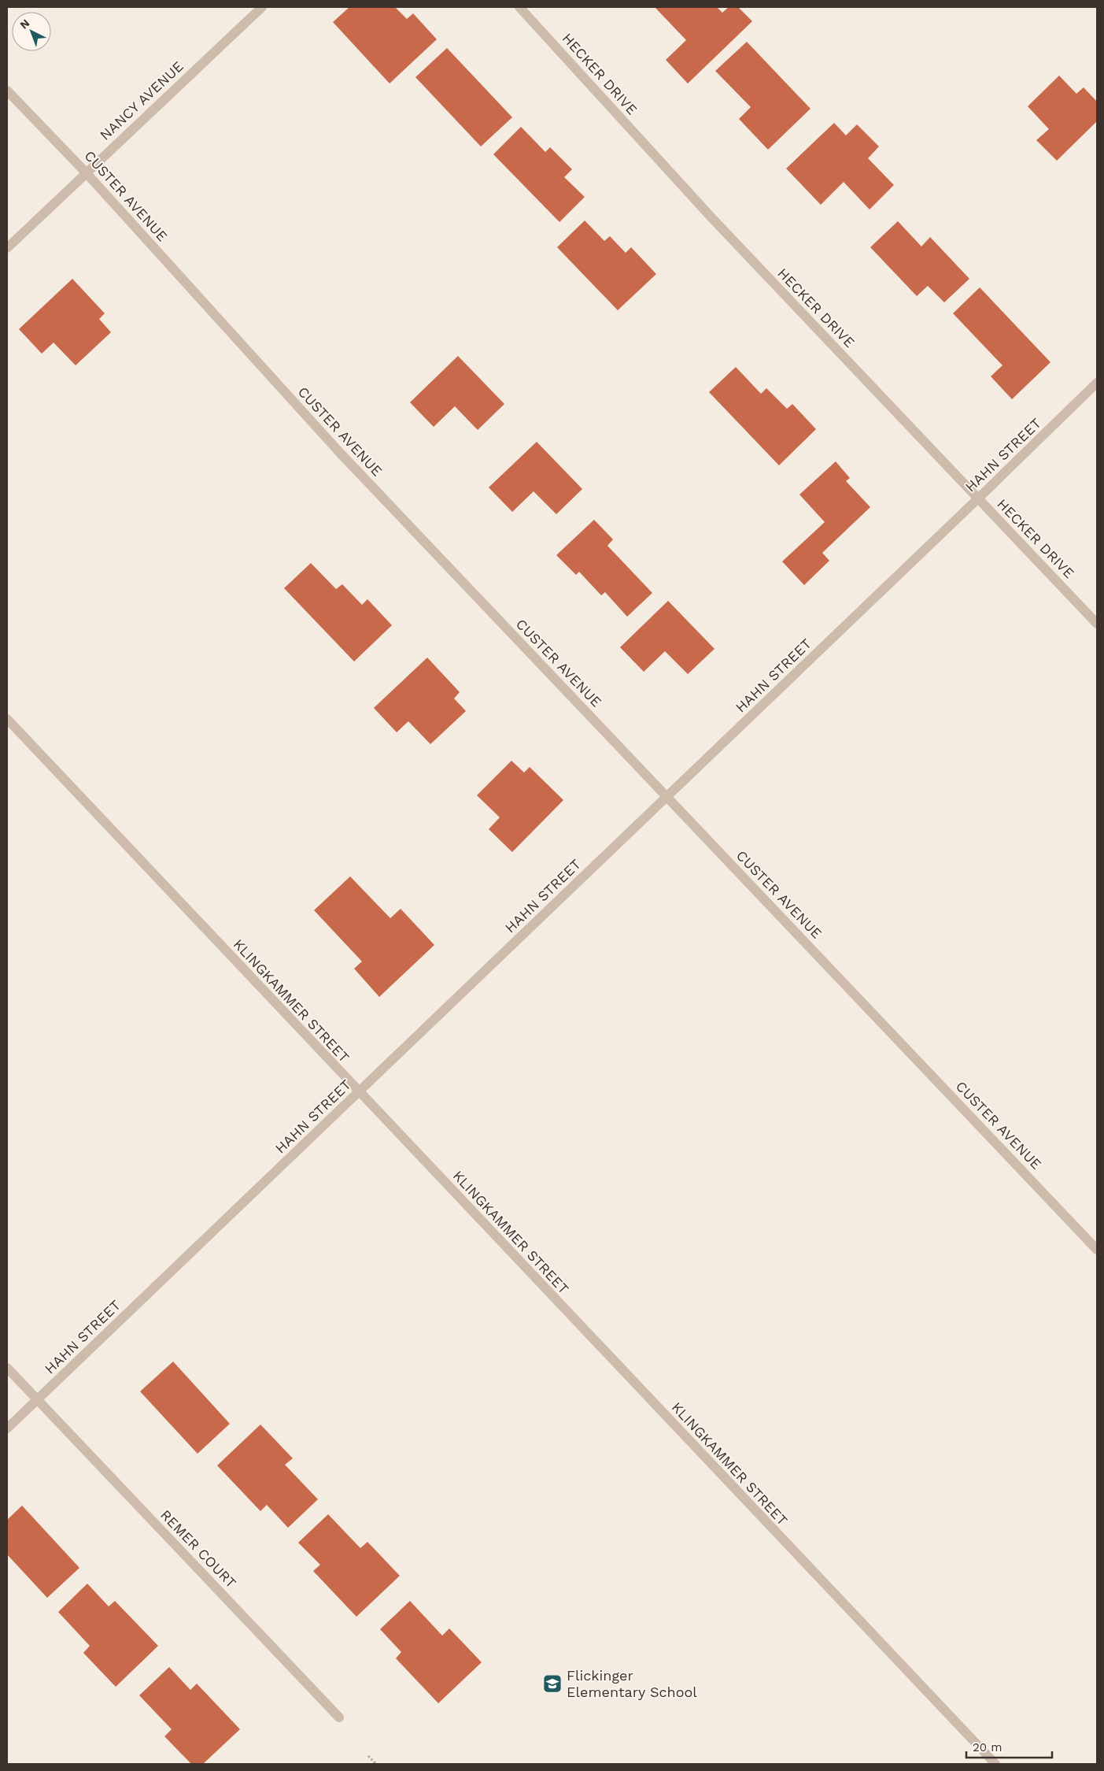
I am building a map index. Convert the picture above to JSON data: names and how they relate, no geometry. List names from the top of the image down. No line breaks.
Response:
{"streets":{"street":["HECKER DRIVE","NANCY AVENUE","CUSTER AVENUE","HAHN STREET","KLINGKAMMER STREET","REMER COURT"]},"crossings":[["HECKER DRIVE","HAHN STREET"],["NANCY AVENUE","CUSTER AVENUE"],["CUSTER AVENUE","HAHN STREET"],["HAHN STREET","KLINGKAMMER STREET"],["HAHN STREET","REMER COURT"]],"places":{"school or university":["Flickinger Elementary School"]},"scale_bar":"20 m","north":"top left"}
